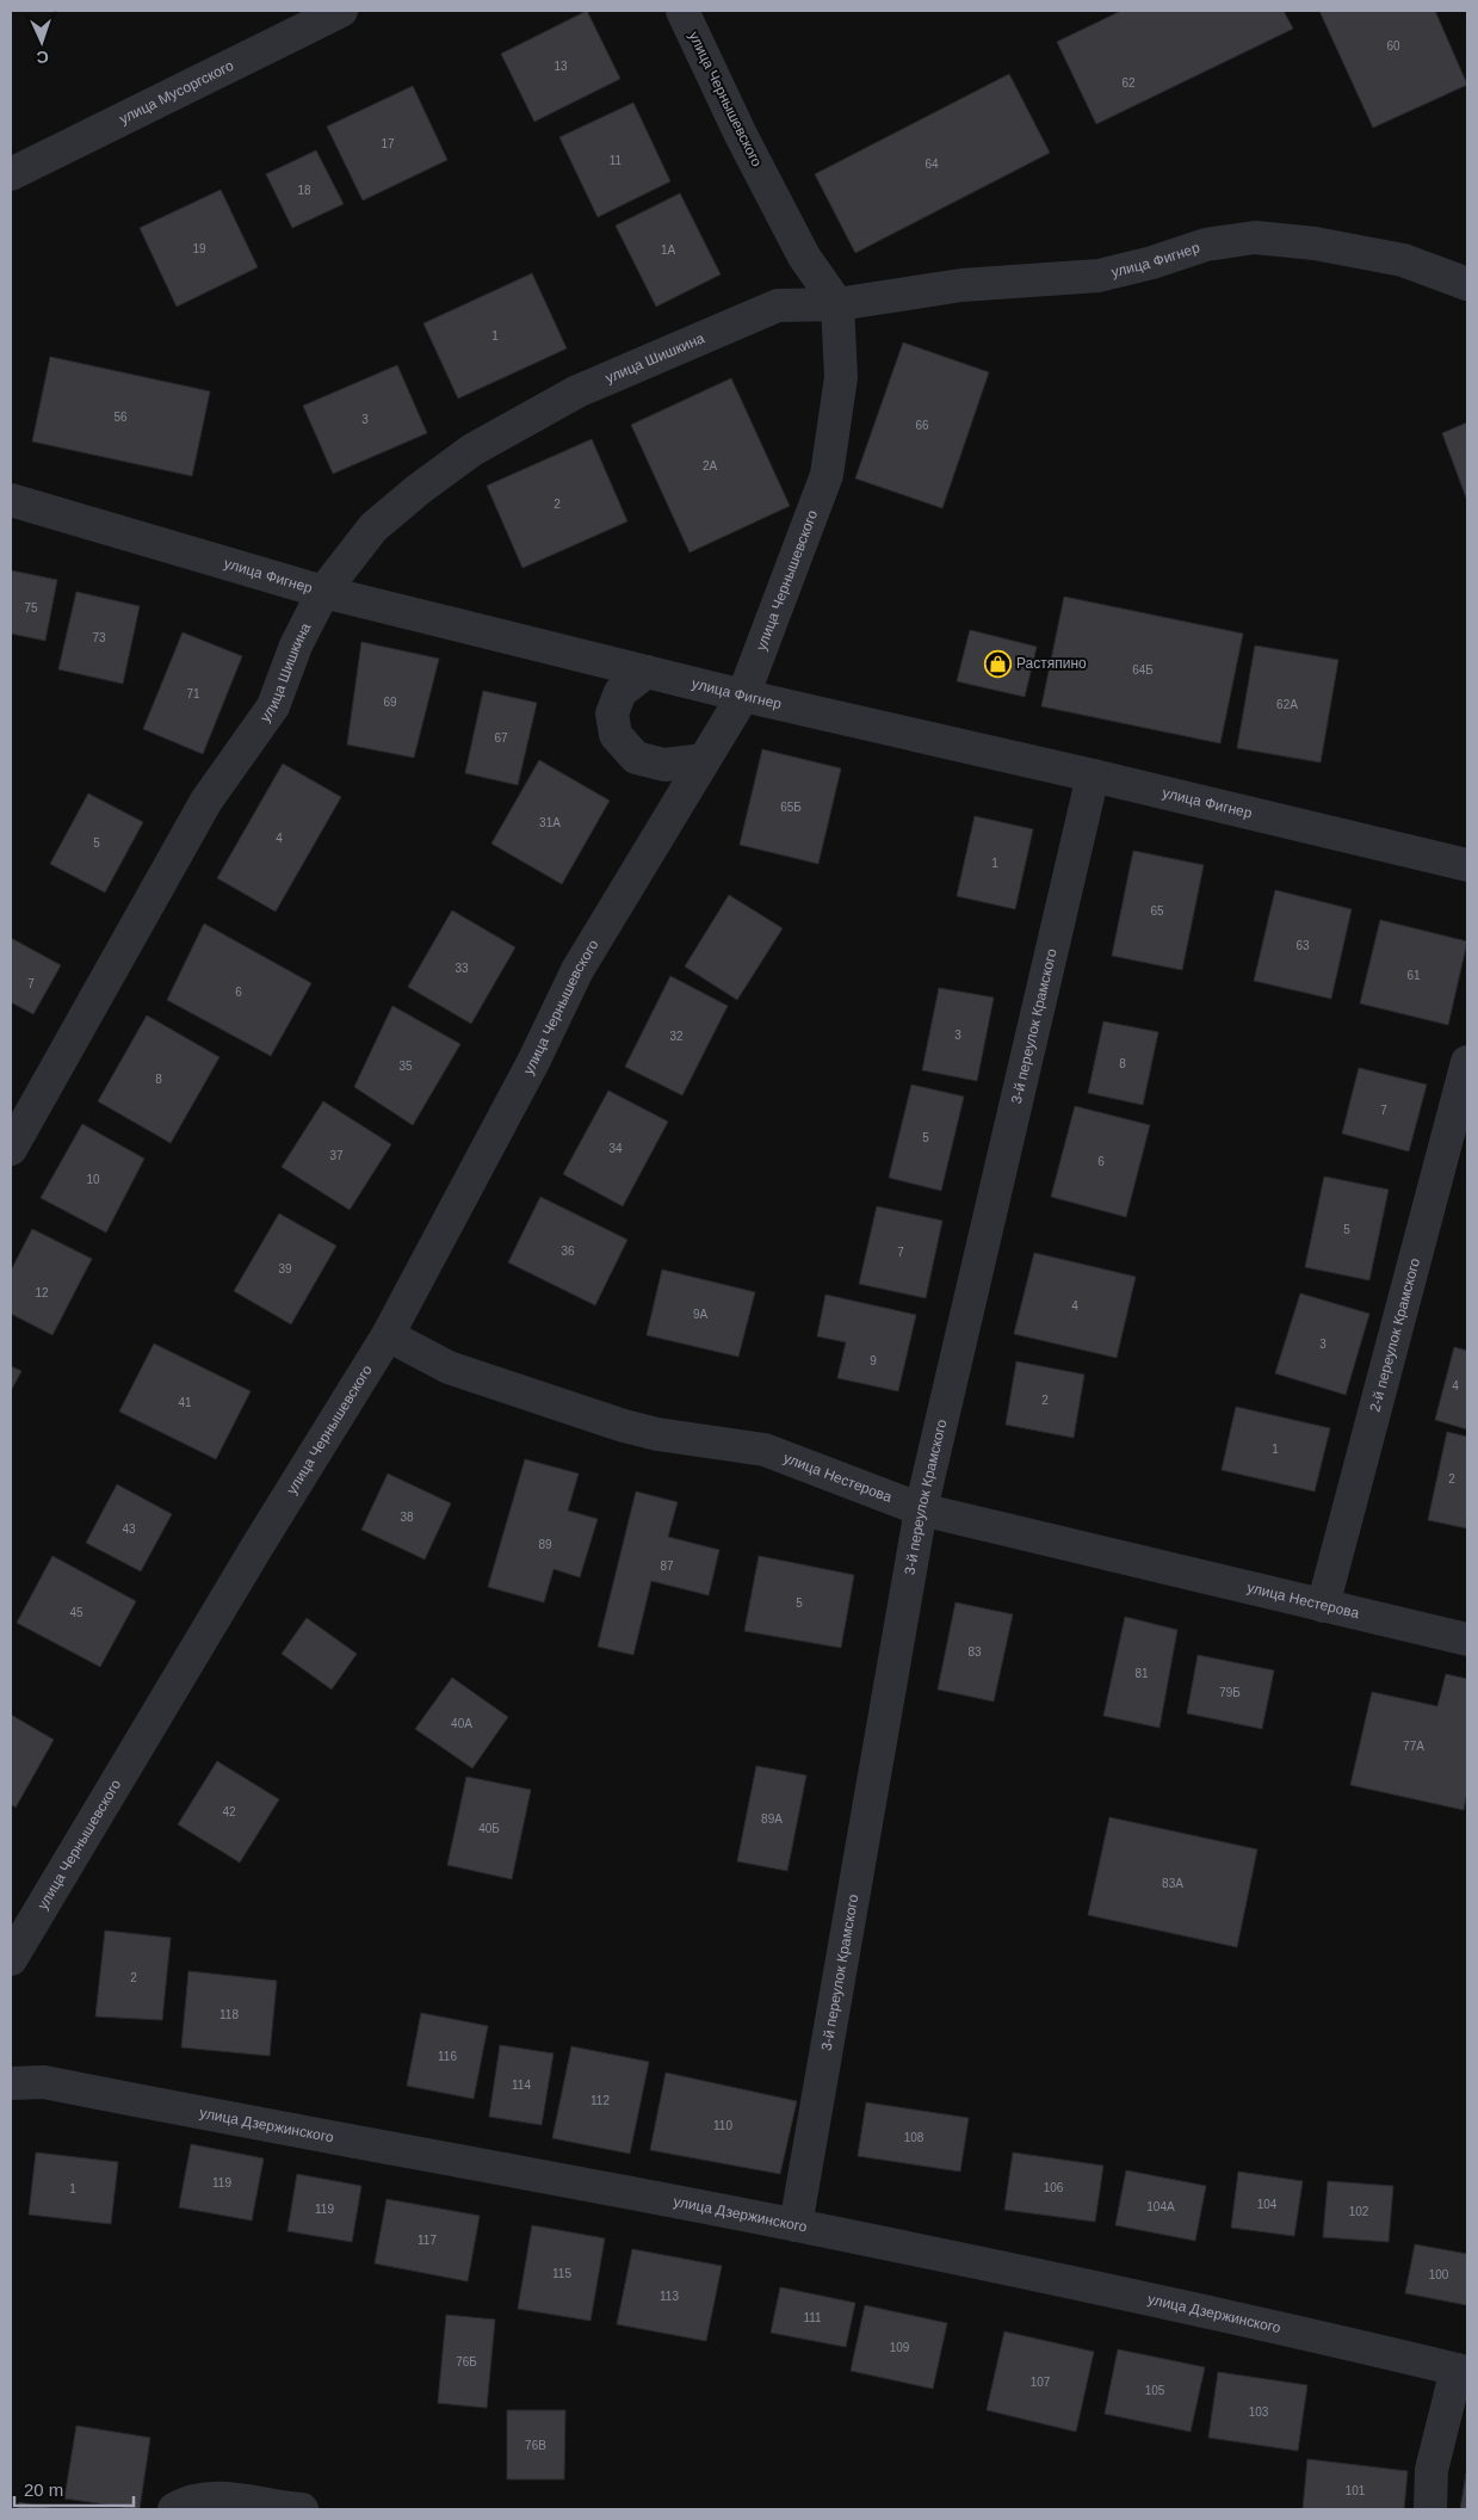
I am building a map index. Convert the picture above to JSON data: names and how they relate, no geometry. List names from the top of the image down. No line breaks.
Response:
{"streets":{"street":["улица Мусоргского","улица Чернышевского","улица Фигнер","улица Шишкина","3-й переулок Крамского","2-й переулок Крамского","улица Нестерова","улица Дзержинского"]},"crossings":[["улица Чернышевского","улица Фигнер"],["улица Чернышевского","улица Шишкина"],["улица Чернышевского","улица Нестерова"],["улица Фигнер","улица Шишкина"],["улица Фигнер","3-й переулок Крамского"],["3-й переулок Крамского","улица Нестерова"],["3-й переулок Крамского","улица Дзержинского"],["2-й переулок Крамского","улица Нестерова"]],"places":{"shop":["Растяпино"]},"house_numbers":["60","13","62","17","11","64","18","19","1А","1","56","3","66","2А","2","75","73","64Б","71","69","62А","67","65Б","31А","4","5","1","65","63","33","61","7","6","3","32","8","35","8","7","5","34","37","6","10","5","36","7","39","12","4","9А","3","9","4","2","41","1","2","38","43","89","87","5","45","83","81","79Б","40А","77А","42","89А","40Б","83А","2","118","116","114","112","110","108","119","106","1","104","104А","119","102","117","115","100","113","111","109","76Б","107","105","103","76В","101"],"scale_bar":"20 m","north":"bottom"}
